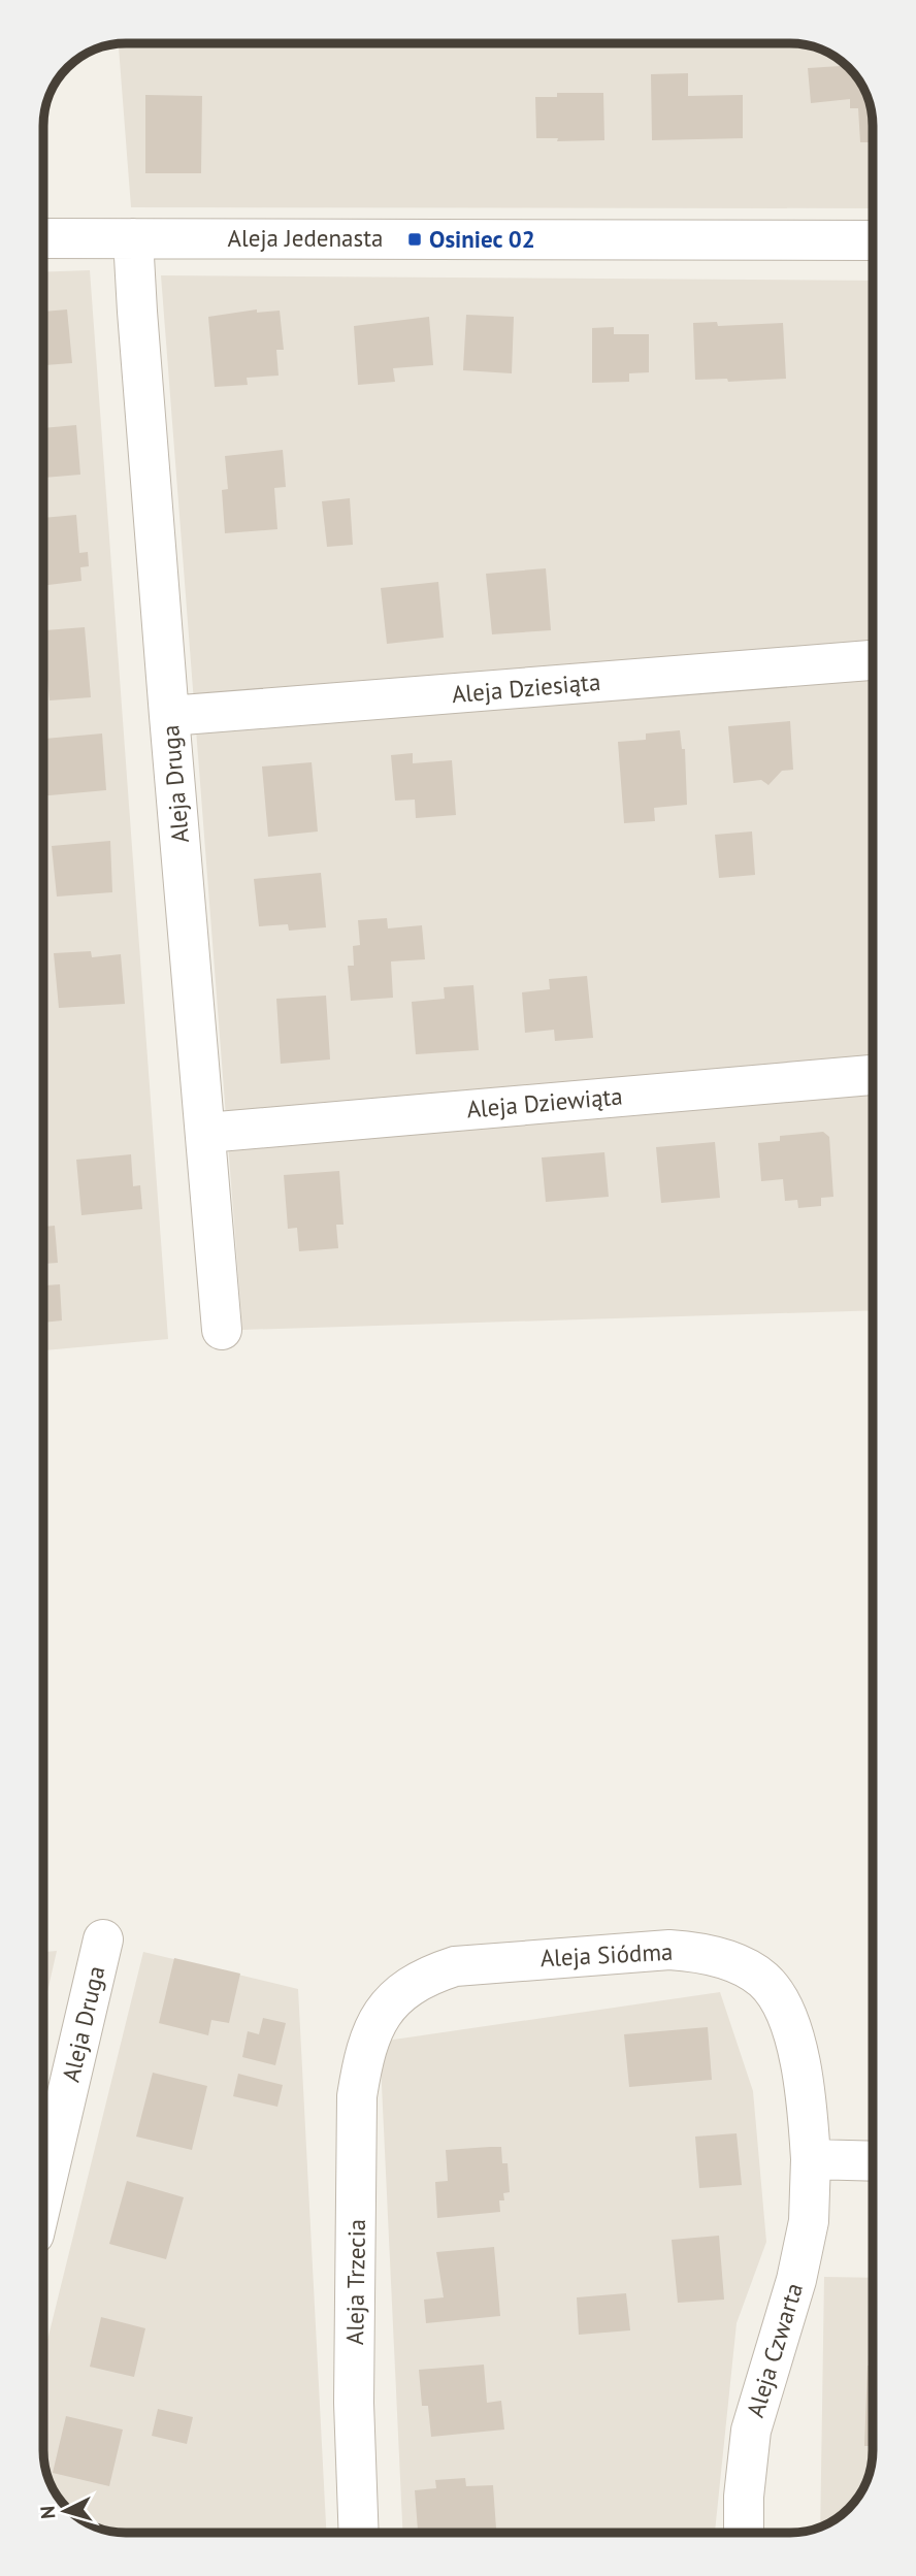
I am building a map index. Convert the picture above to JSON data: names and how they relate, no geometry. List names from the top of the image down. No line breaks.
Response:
{"streets":{"street":["Aleja Jedenasta","Aleja Dziesiąta","Aleja Druga","Aleja Dziewiąta","Aleja Siódma","Aleja Trzecia","Aleja Czwarta"]},"crossings":[["Aleja Jedenasta","Aleja Druga"],["Aleja Dziesiąta","Aleja Druga"],["Aleja Druga","Aleja Dziewiąta"],["Aleja Siódma","Aleja Trzecia"],["Aleja Siódma","Aleja Czwarta"]],"places":{"transit":["Osiniec 02"]},"north":"left"}
